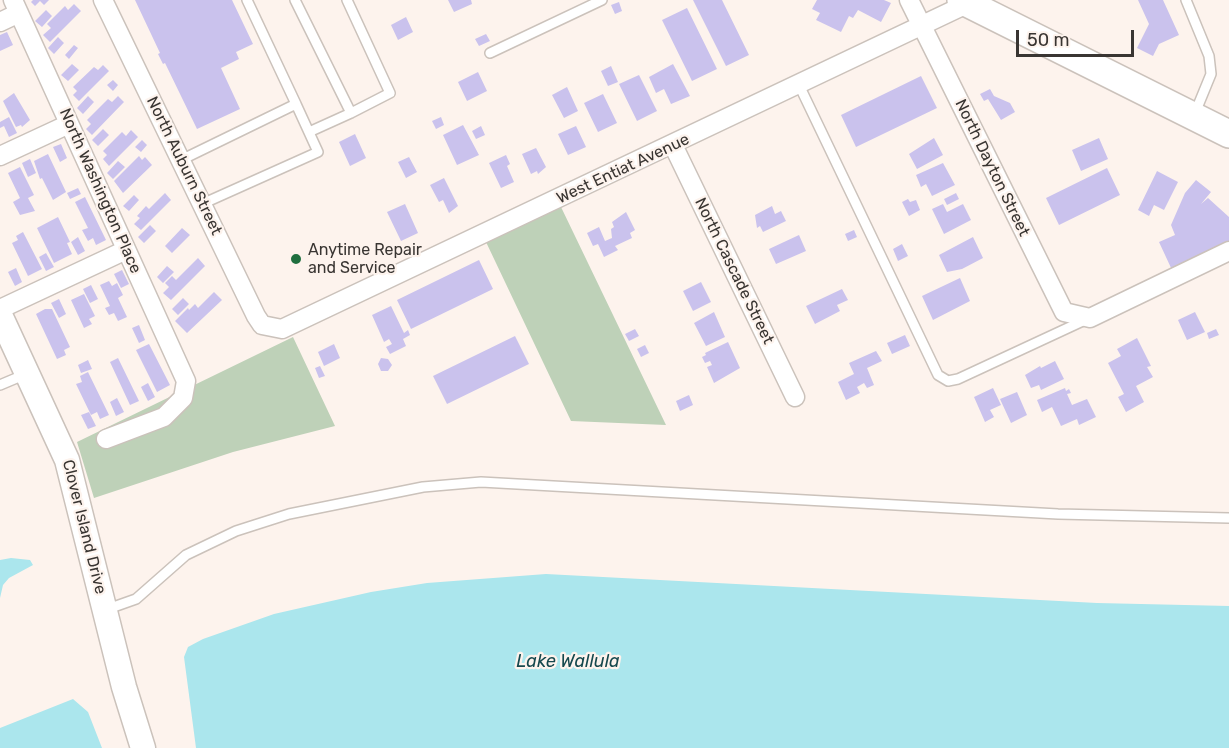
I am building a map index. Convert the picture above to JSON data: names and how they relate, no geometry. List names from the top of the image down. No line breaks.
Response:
{"streets":{"street":["North Auburn Street","North Dayton Street","West Entiat Avenue","North Washington Place","North Cascade Street","Clover Island Drive"]},"crossings":[["North Auburn Street","West Entiat Avenue"],["North Dayton Street","West Entiat Avenue"],["West Entiat Avenue","North Cascade Street"]],"water":["Lake Wallula"],"places":["Anytime Repair and Service"],"scale_bar":"50 m"}
